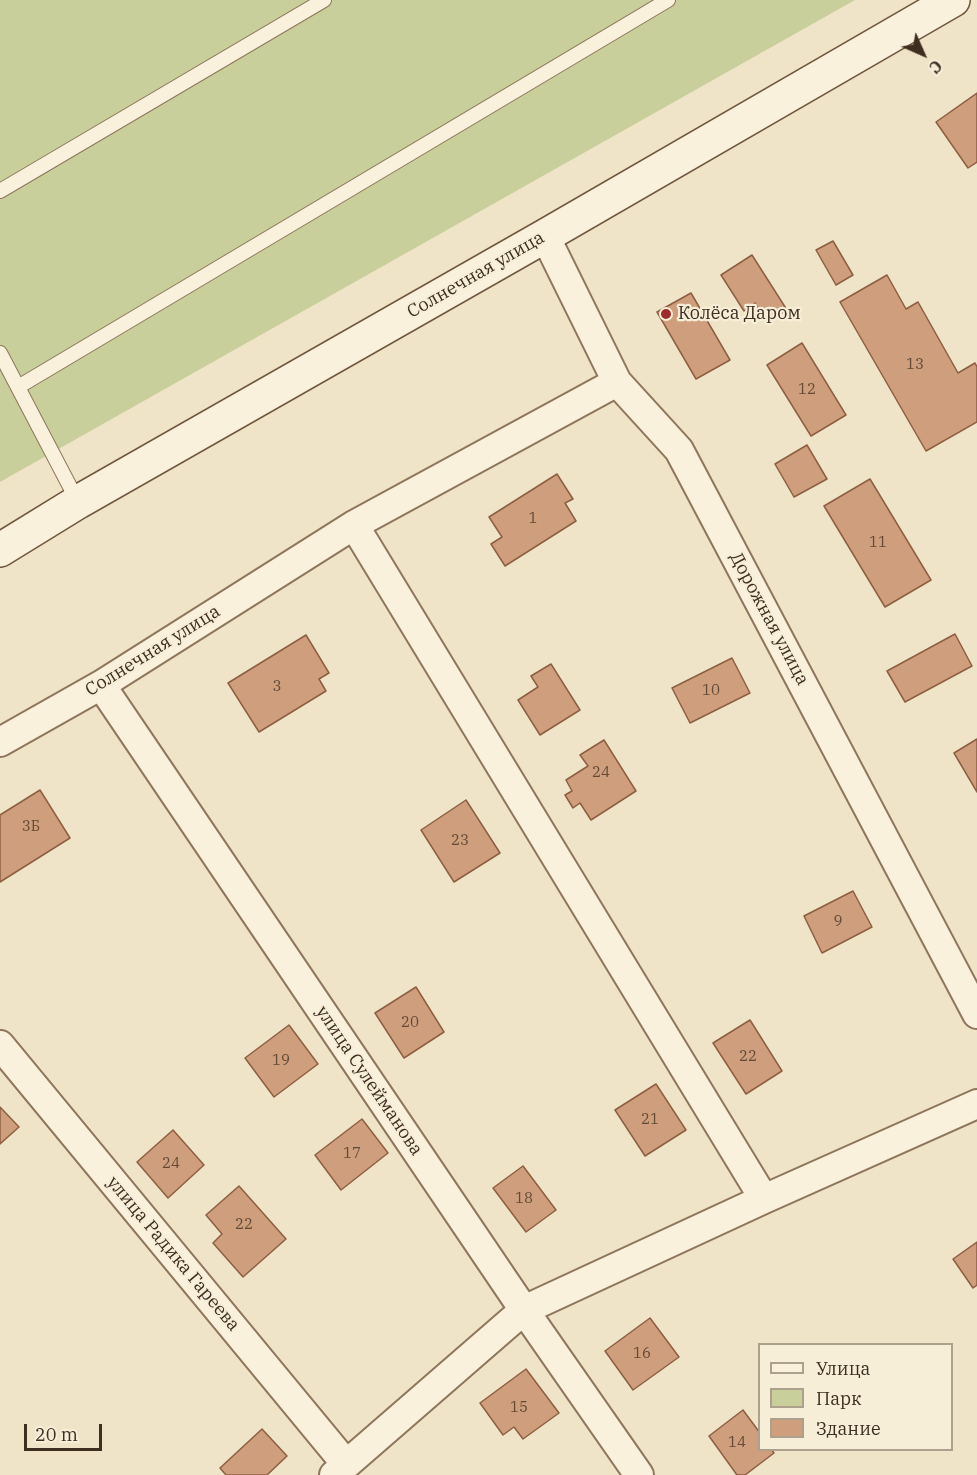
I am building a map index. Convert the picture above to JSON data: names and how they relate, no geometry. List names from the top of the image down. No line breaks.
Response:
{"streets":{"main road":["Солнечная улица"],"street":["Дорожная улица","улица Сулейманова","улица Радика Гареева"]},"crossings":[["Солнечная улица","Дорожная улица"],["Солнечная улица","улица Сулейманова"]],"places":["Колёса Даром"],"house_numbers":["13","12","1","11","3","10","24","3Б","23","9","20","22","19","21","17","24","18","22","16","15","14"],"legend":["Улица","Парк","Здание"],"scale_bar":"20 m","north":"bottom right"}
